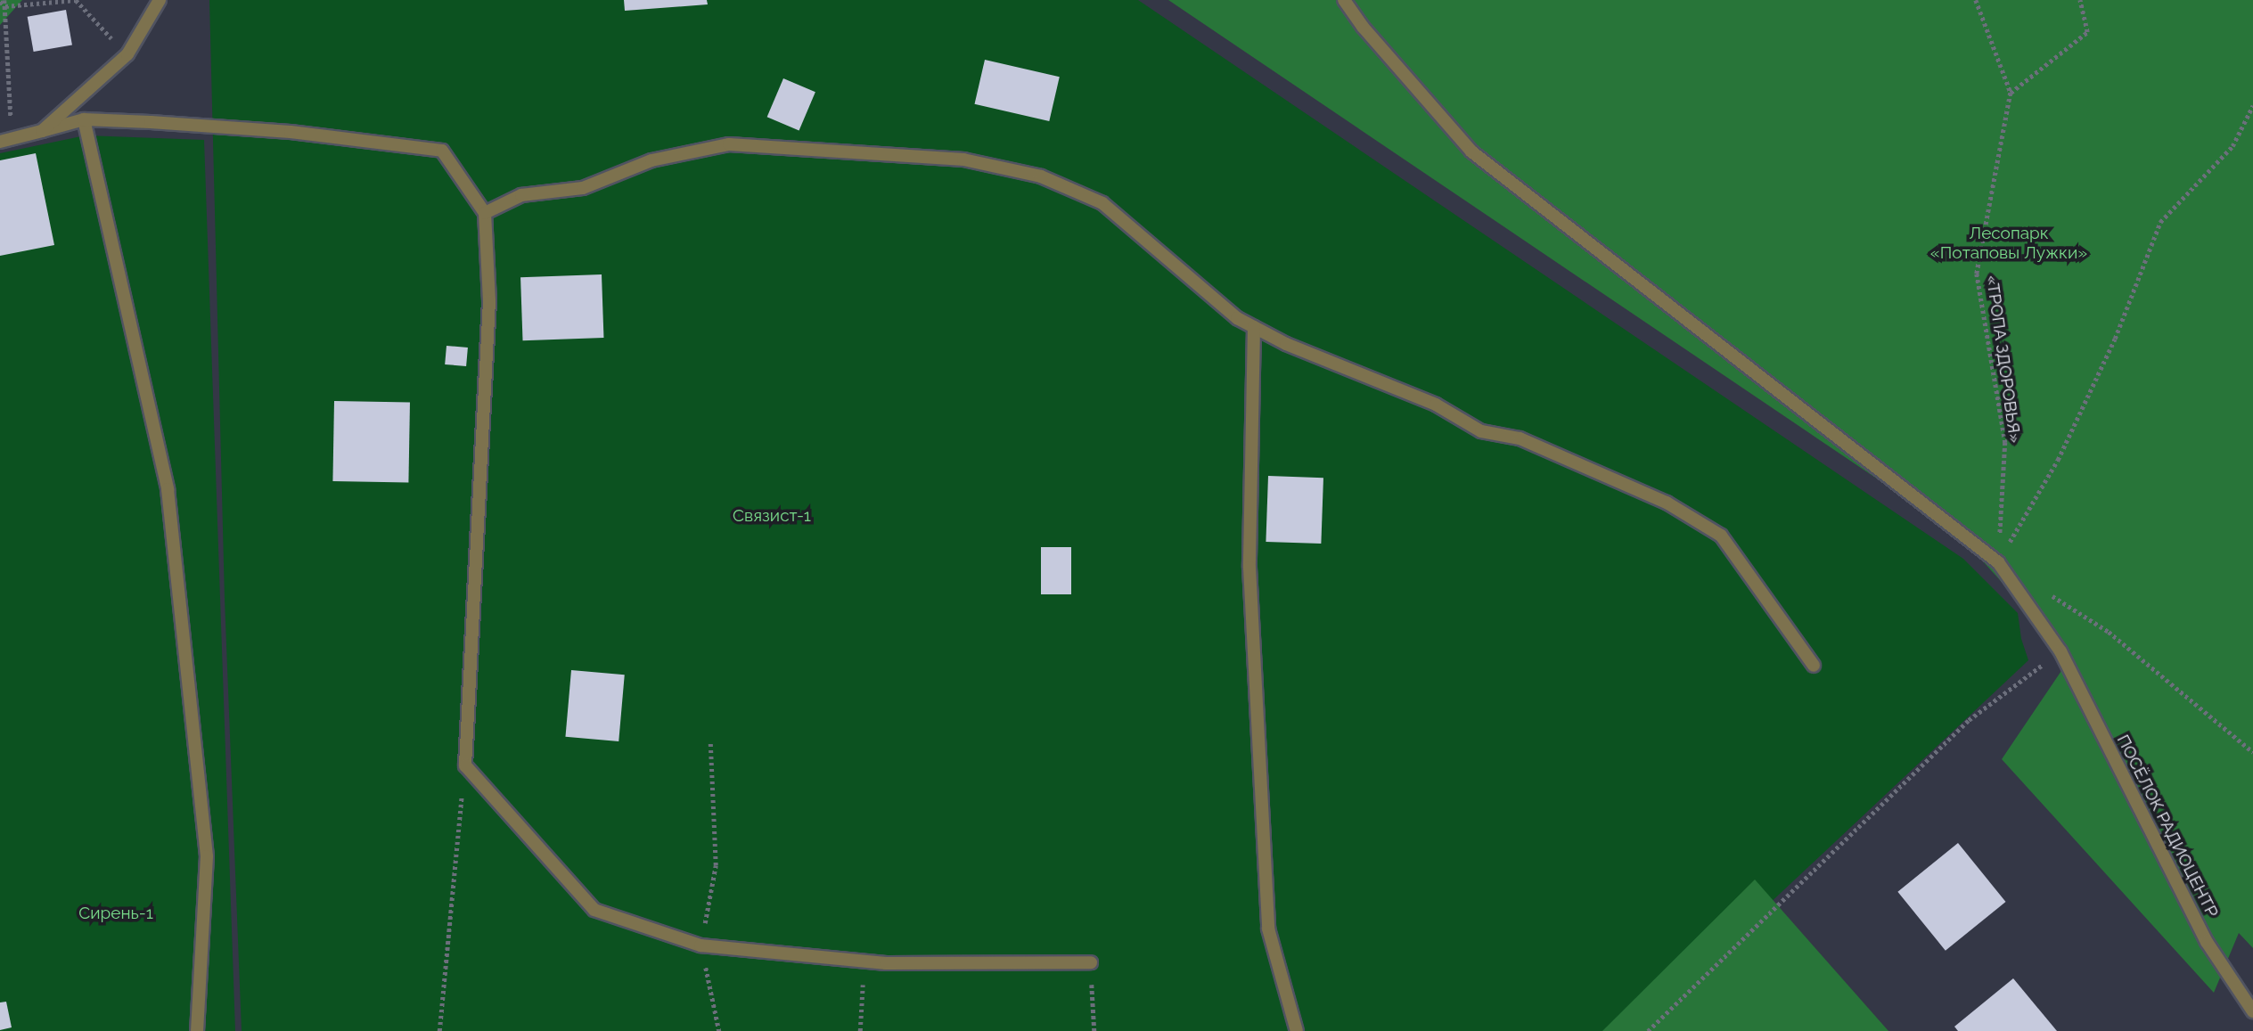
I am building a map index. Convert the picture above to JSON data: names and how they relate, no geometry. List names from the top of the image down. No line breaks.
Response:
{"streets":{"street":["ПОСЁЛОК РАДИОЦЕНТР"],"path":["«ТРОПА ЗДОРОВЬЯ»"]},"crossings":[["«ТРОПА ЗДОРОВЬЯ»","ПОСЁЛОК РАДИОЦЕНТР"]],"parks":["Лесопарк «Потаповы Лужки»","Связист-1","Сирень-1"]}
